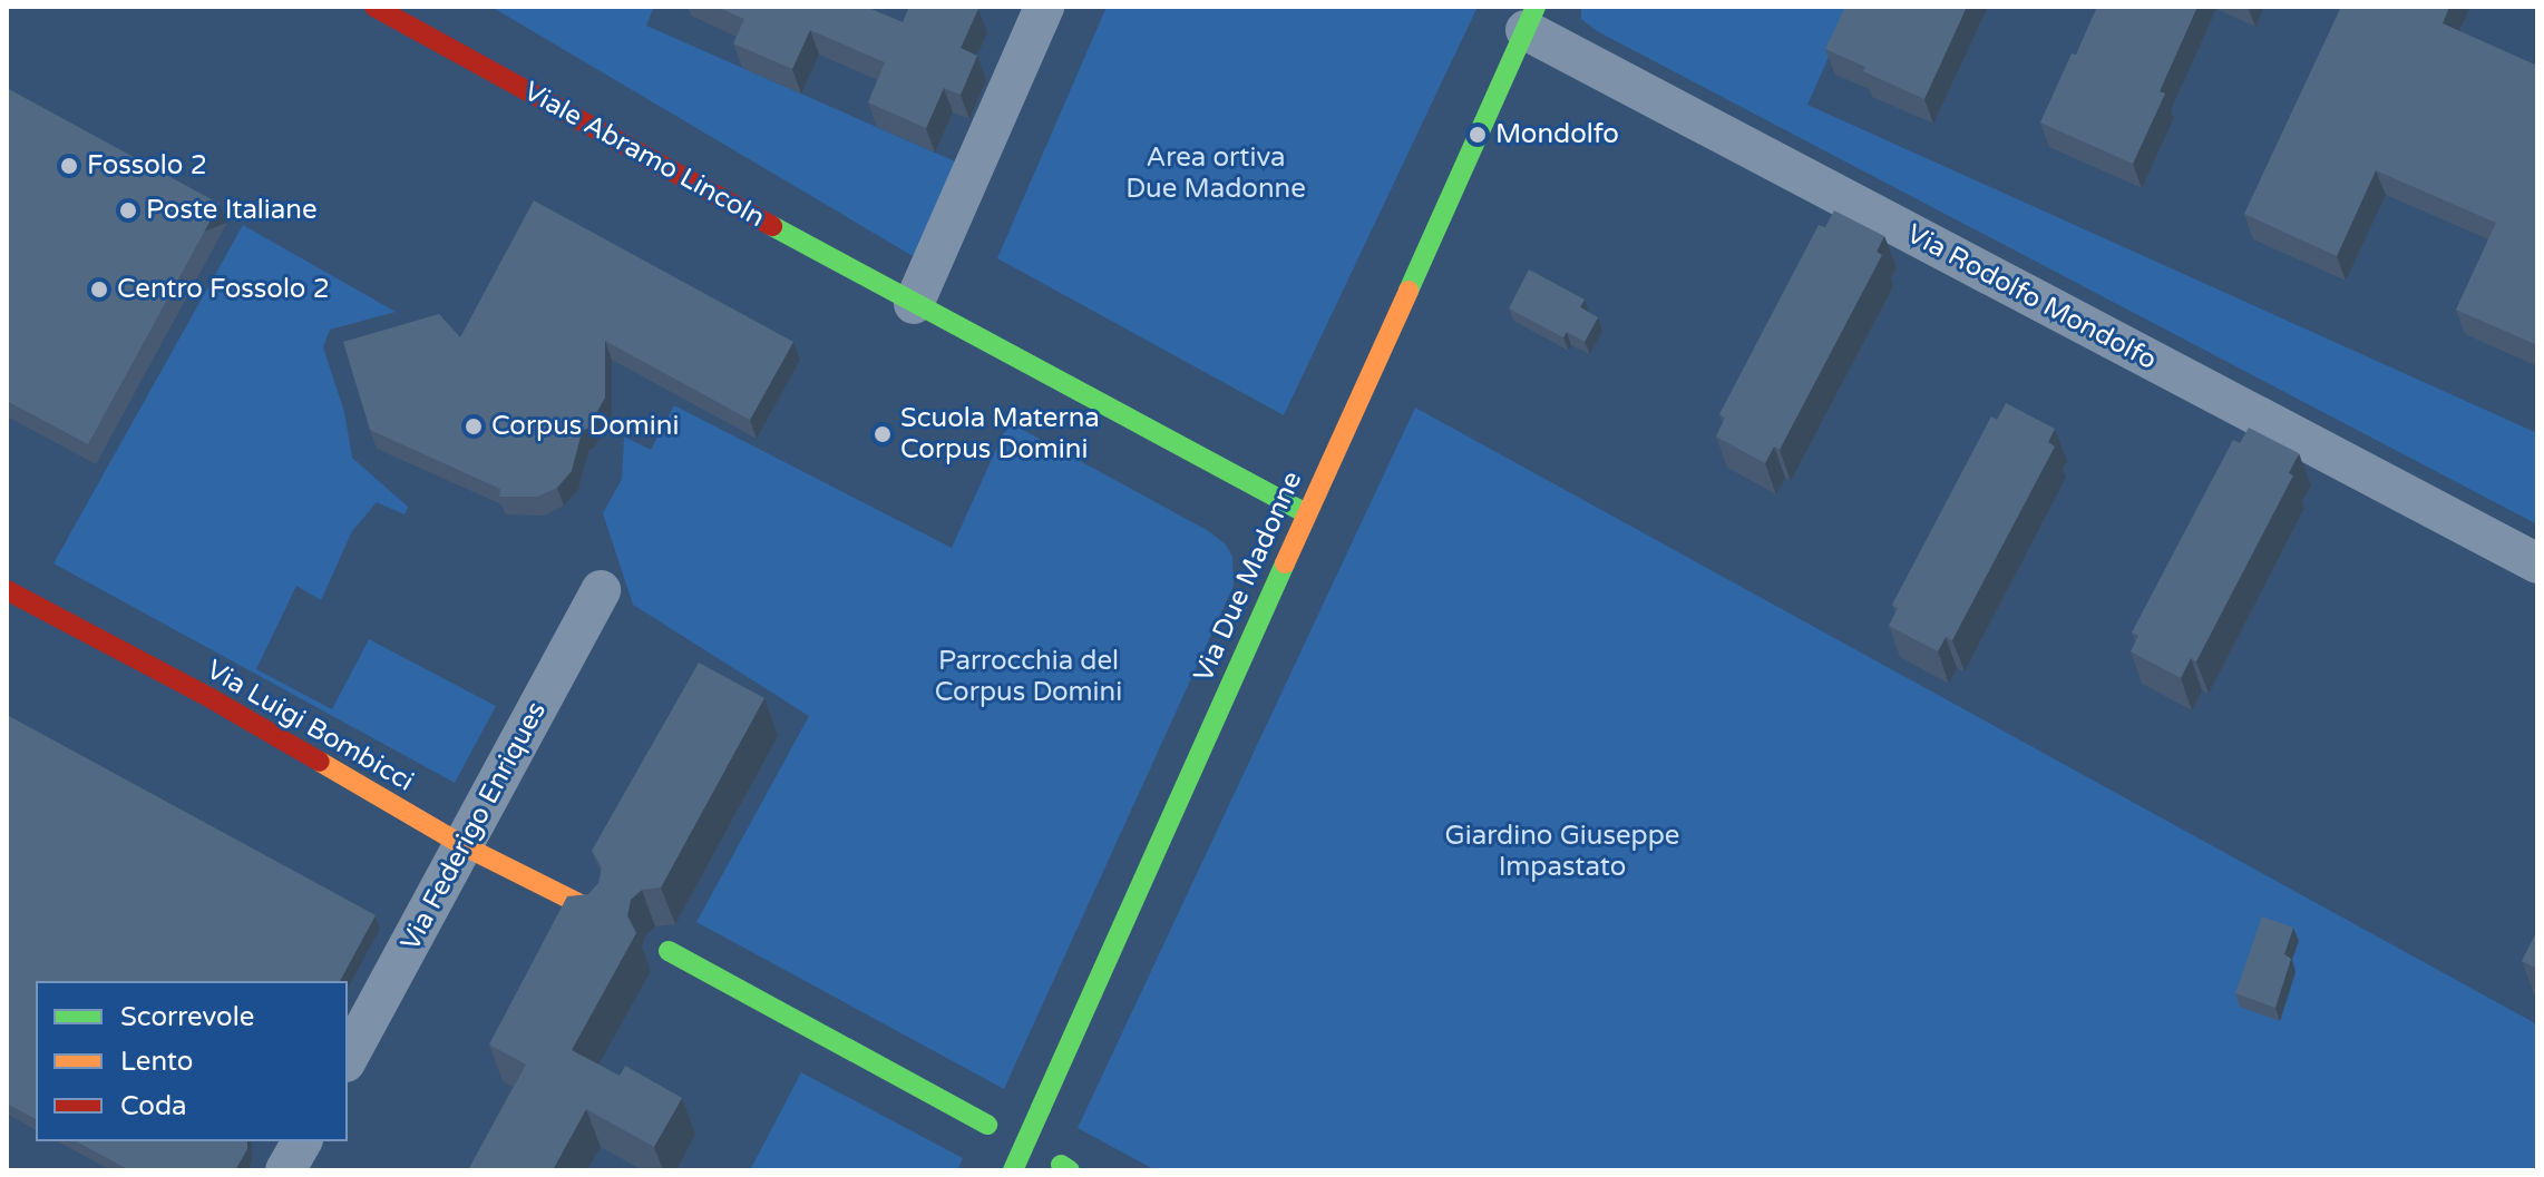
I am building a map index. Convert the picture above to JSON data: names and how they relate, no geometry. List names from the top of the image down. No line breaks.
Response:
{"streets":{"street":["Viale Abramo Lincoln","Via Rodolfo Mondolfo","Via Due Madonne","Via Luigi Bombicci","Via Federigo Enriques"]},"crossings":[["Viale Abramo Lincoln","Via Due Madonne"],["Via Rodolfo Mondolfo","Via Due Madonne"],["Via Luigi Bombicci","Via Federigo Enriques"]],"parks":["Area ortiva Due Madonne","Parrocchia del Corpus Domini","Giardino Giuseppe Impastato"],"places":["Mondolfo","Fossolo 2","Poste Italiane","Centro Fossolo 2","Corpus Domini","Scuola Materna Corpus Domini"],"legend":["Scorrevole","Lento","Coda"]}
